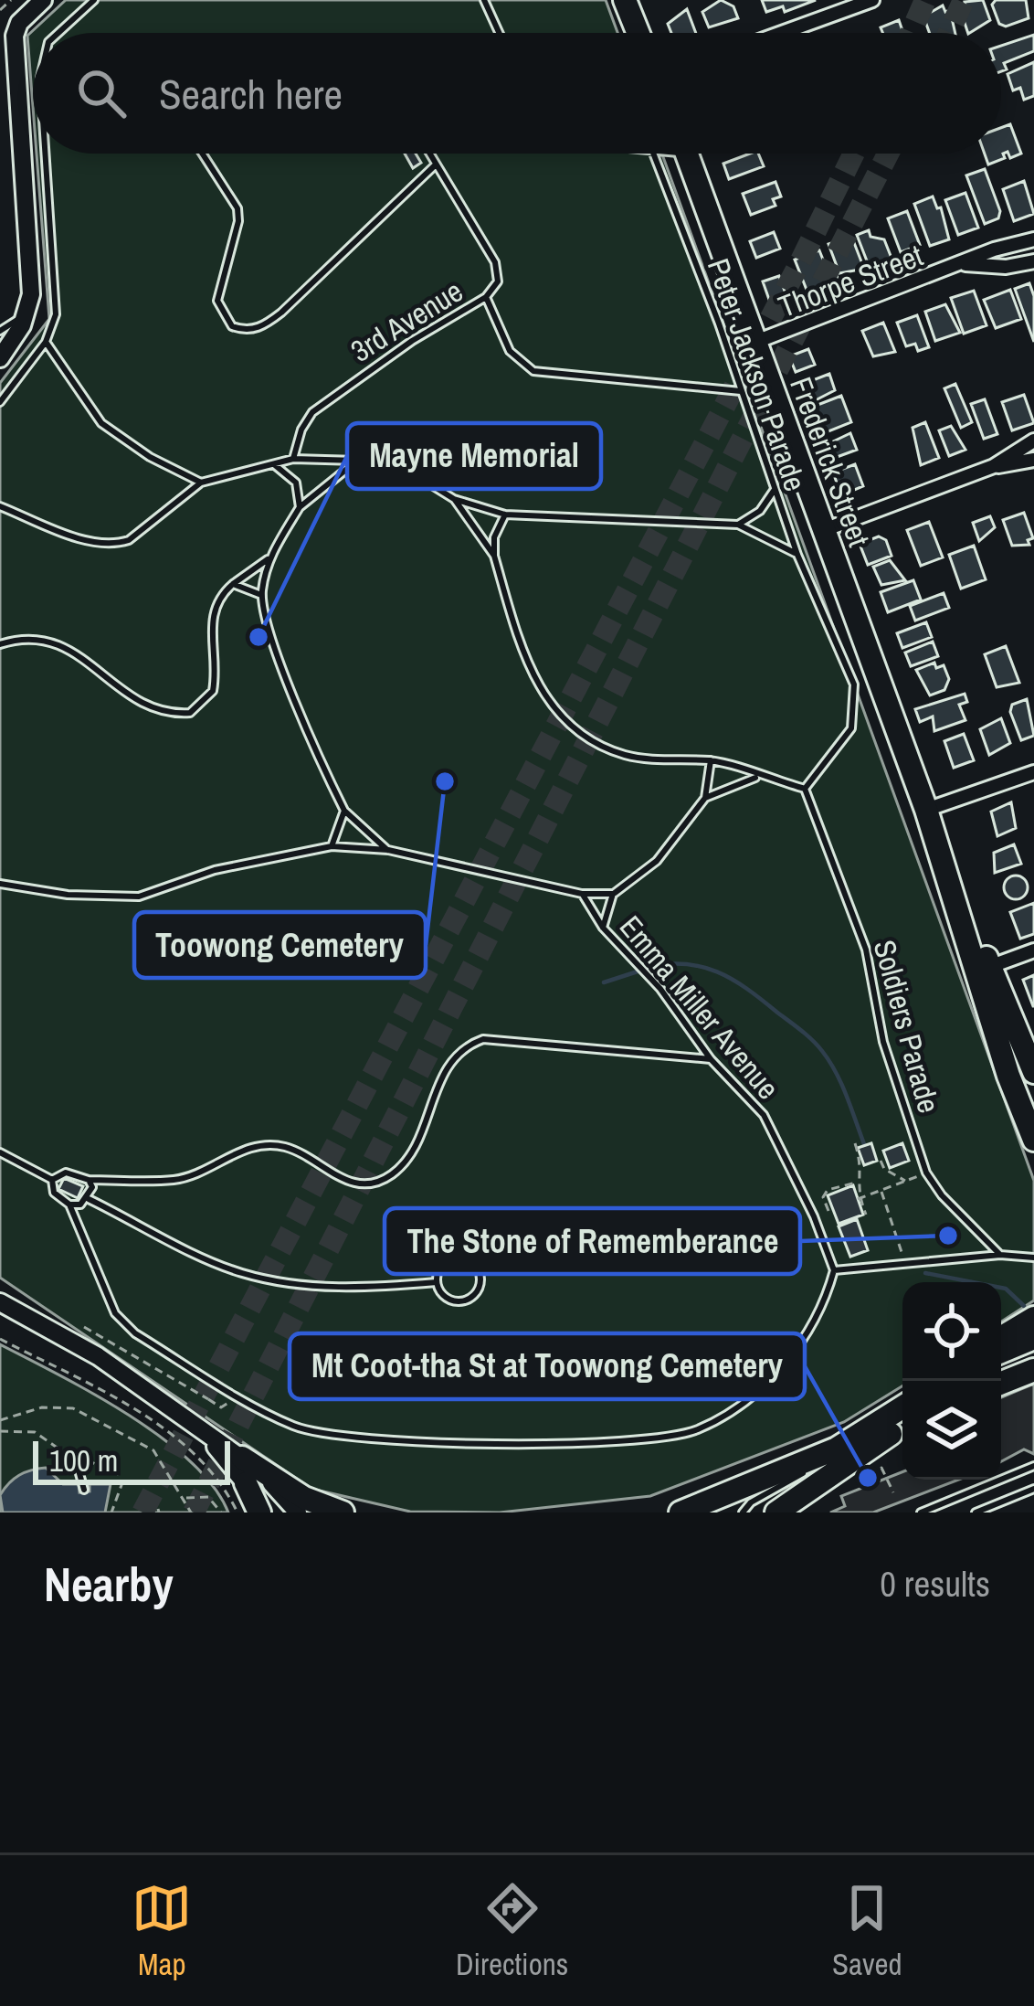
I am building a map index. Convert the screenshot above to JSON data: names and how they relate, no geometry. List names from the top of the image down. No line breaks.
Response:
{"streets":{"highway":["Frederick Street"],"street":["Thorpe Street"],"lane":["3rd Avenue","Peter Jackson Parade","Emma Miller Avenue","Soldiers Parade"]},"crossings":[["Thorpe Street","Frederick Street"],["3rd Avenue","Peter Jackson Parade"],["Peter Jackson Parade","Soldiers Parade"]],"places":["Mayne Memorial","Toowong Cemetery","The Stone of Rememberance","Mt Coot-tha St at Toowong Cemetery"],"scale_bar":"100 m","page":{"search":"Search here","scale":"100 m","heading":["Nearby","0 results"],"nav":["Map","Directions","Saved"]}}
